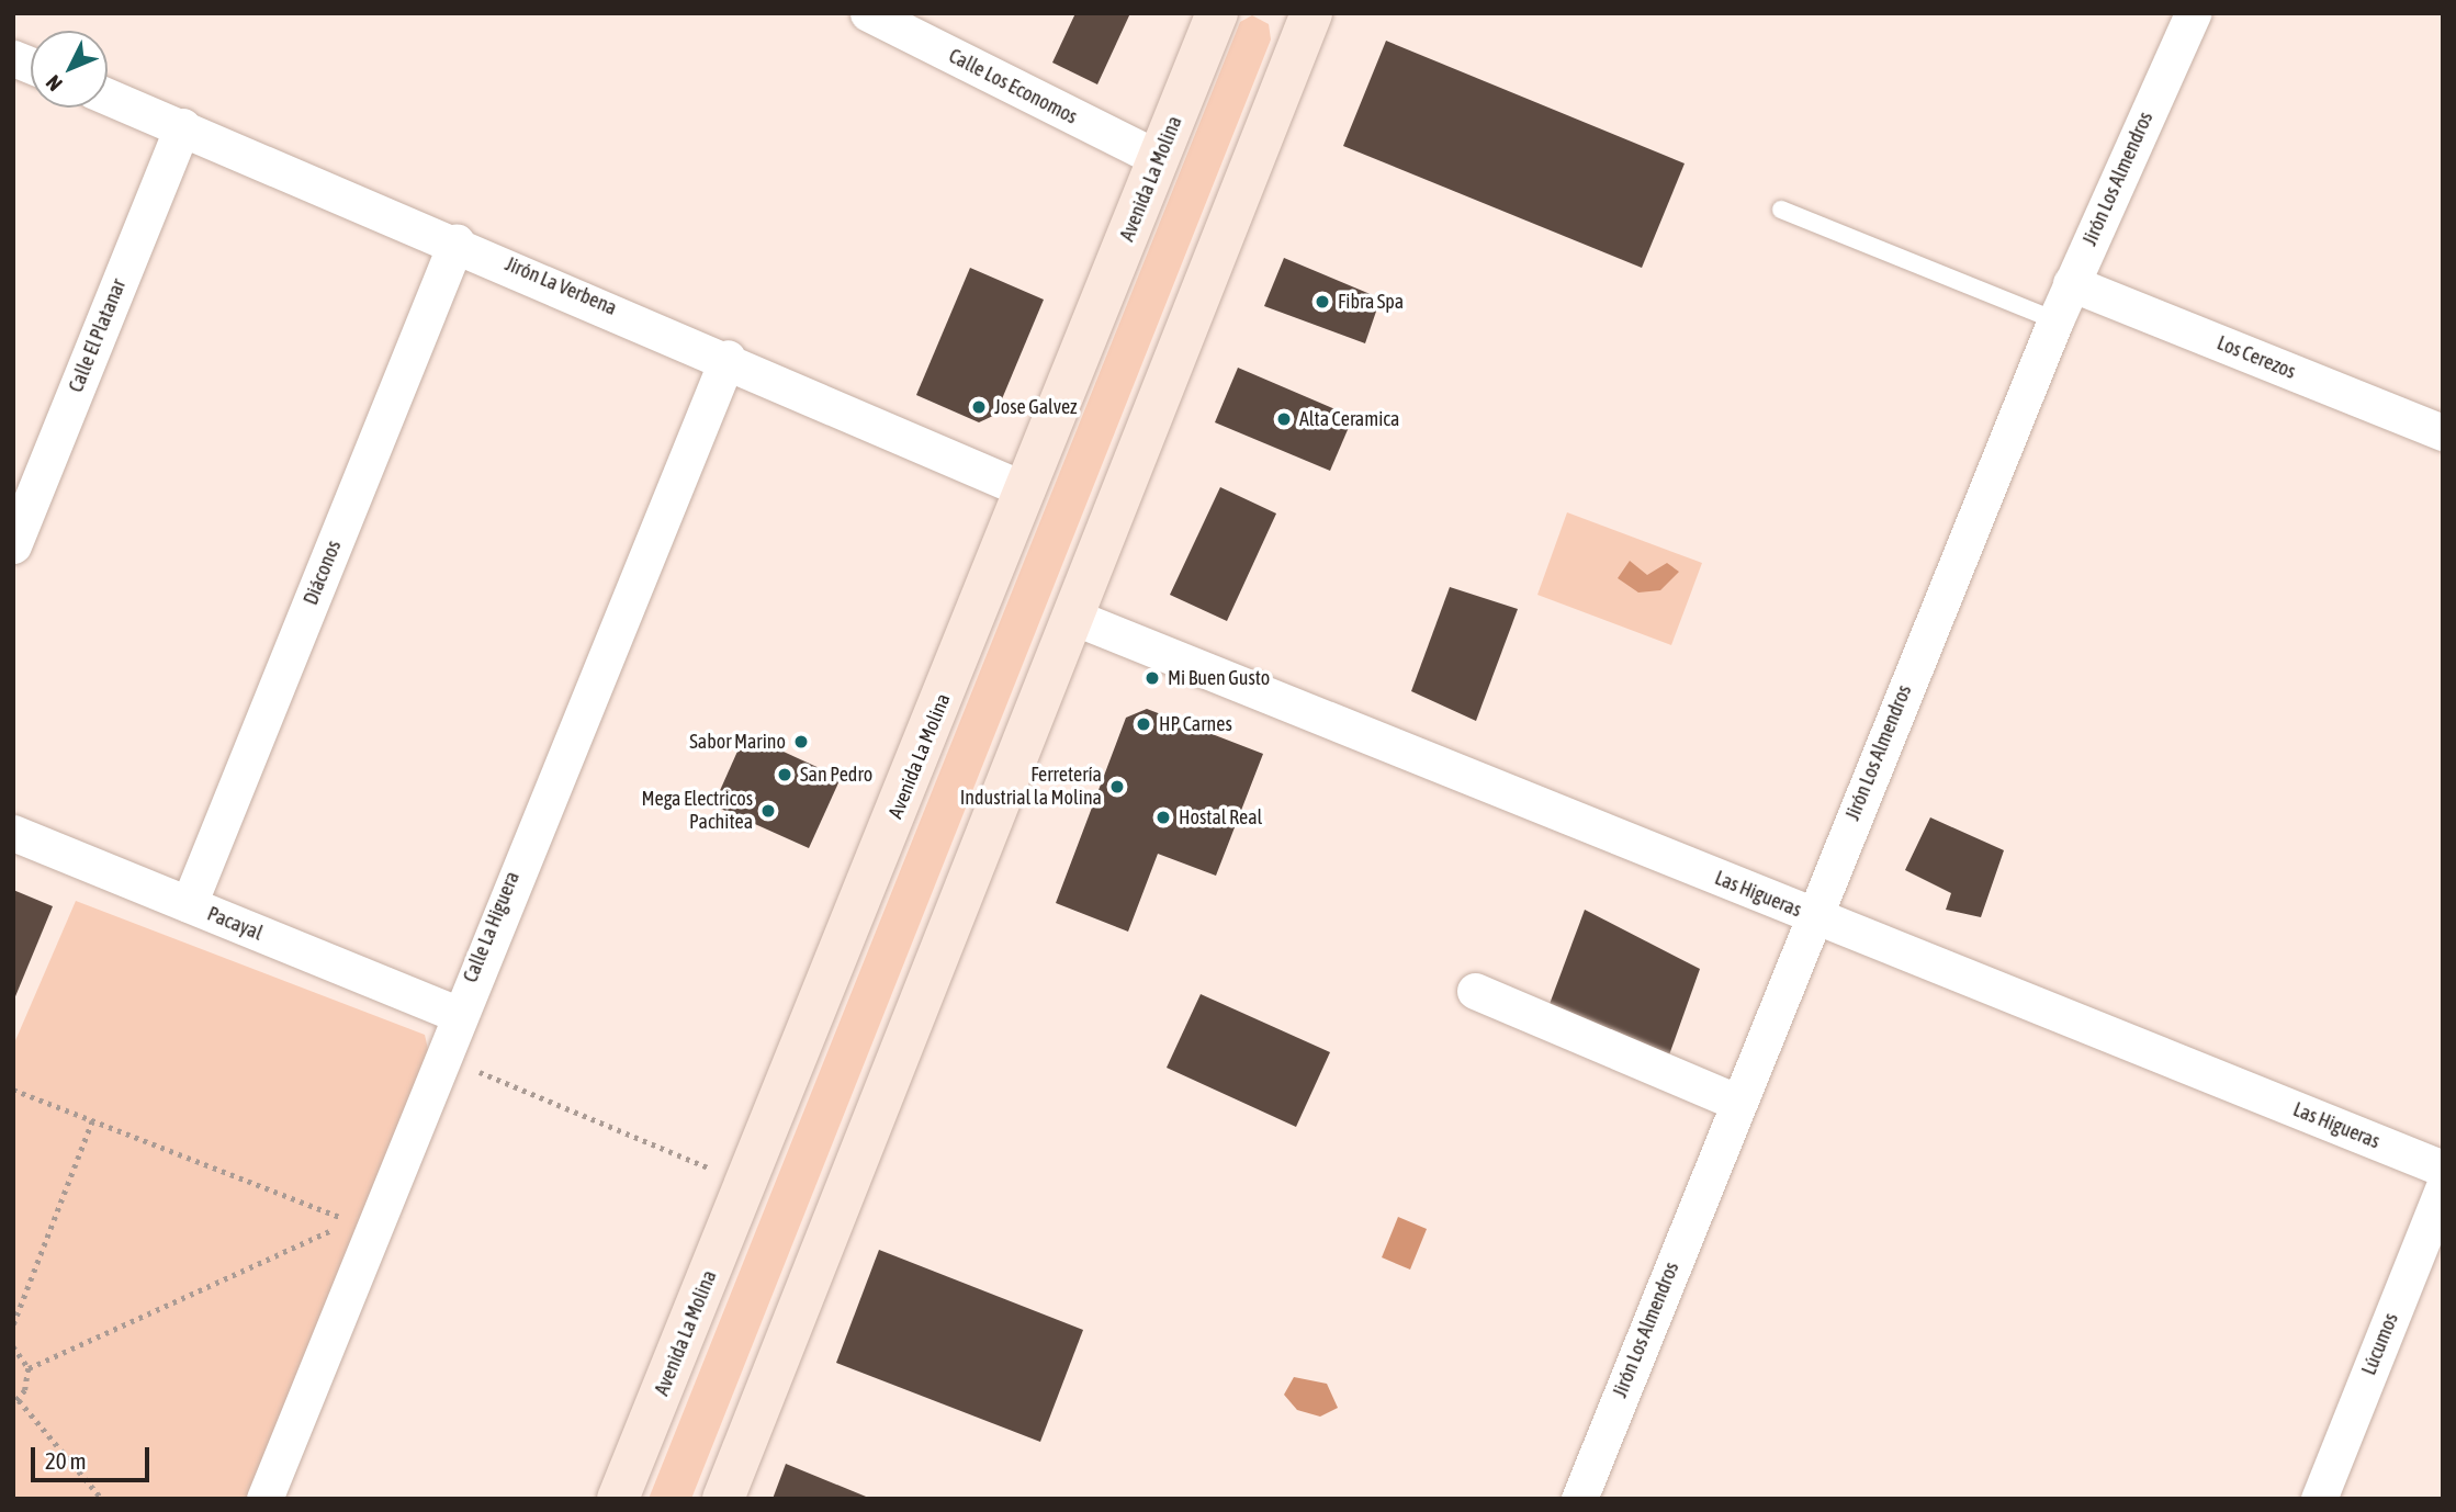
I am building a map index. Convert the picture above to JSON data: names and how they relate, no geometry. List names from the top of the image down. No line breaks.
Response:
{"streets":{"main road":["Avenida La Molina"],"street":["Calle Los Economos","Jirón Los Almendros","Jirón La Verbena","Calle El Platanar","Los Cerezos","Diáconos","Las Higueras","Pacayal","Calle La Higuera","Lúcumos"]},"crossings":[["Calle Los Economos","Avenida La Molina"],["Avenida La Molina","Jirón La Verbena"],["Jirón Los Almendros","Los Cerezos"],["Jirón Los Almendros","Las Higueras"],["Jirón La Verbena","Calle El Platanar"],["Jirón La Verbena","Diáconos"],["Jirón La Verbena","Calle La Higuera"],["Diáconos","Pacayal"],["Pacayal","Calle La Higuera"]],"places":["Fibra Spa","Jose Galvez","Alta Ceramica","Mi Buen Gusto","HP Carnes","Sabor Marino","San Pedro","Ferretería Industrial la Molina","Mega Electricos Pachitea","Hostal Real"],"scale_bar":"20 m","north":"bottom left"}
